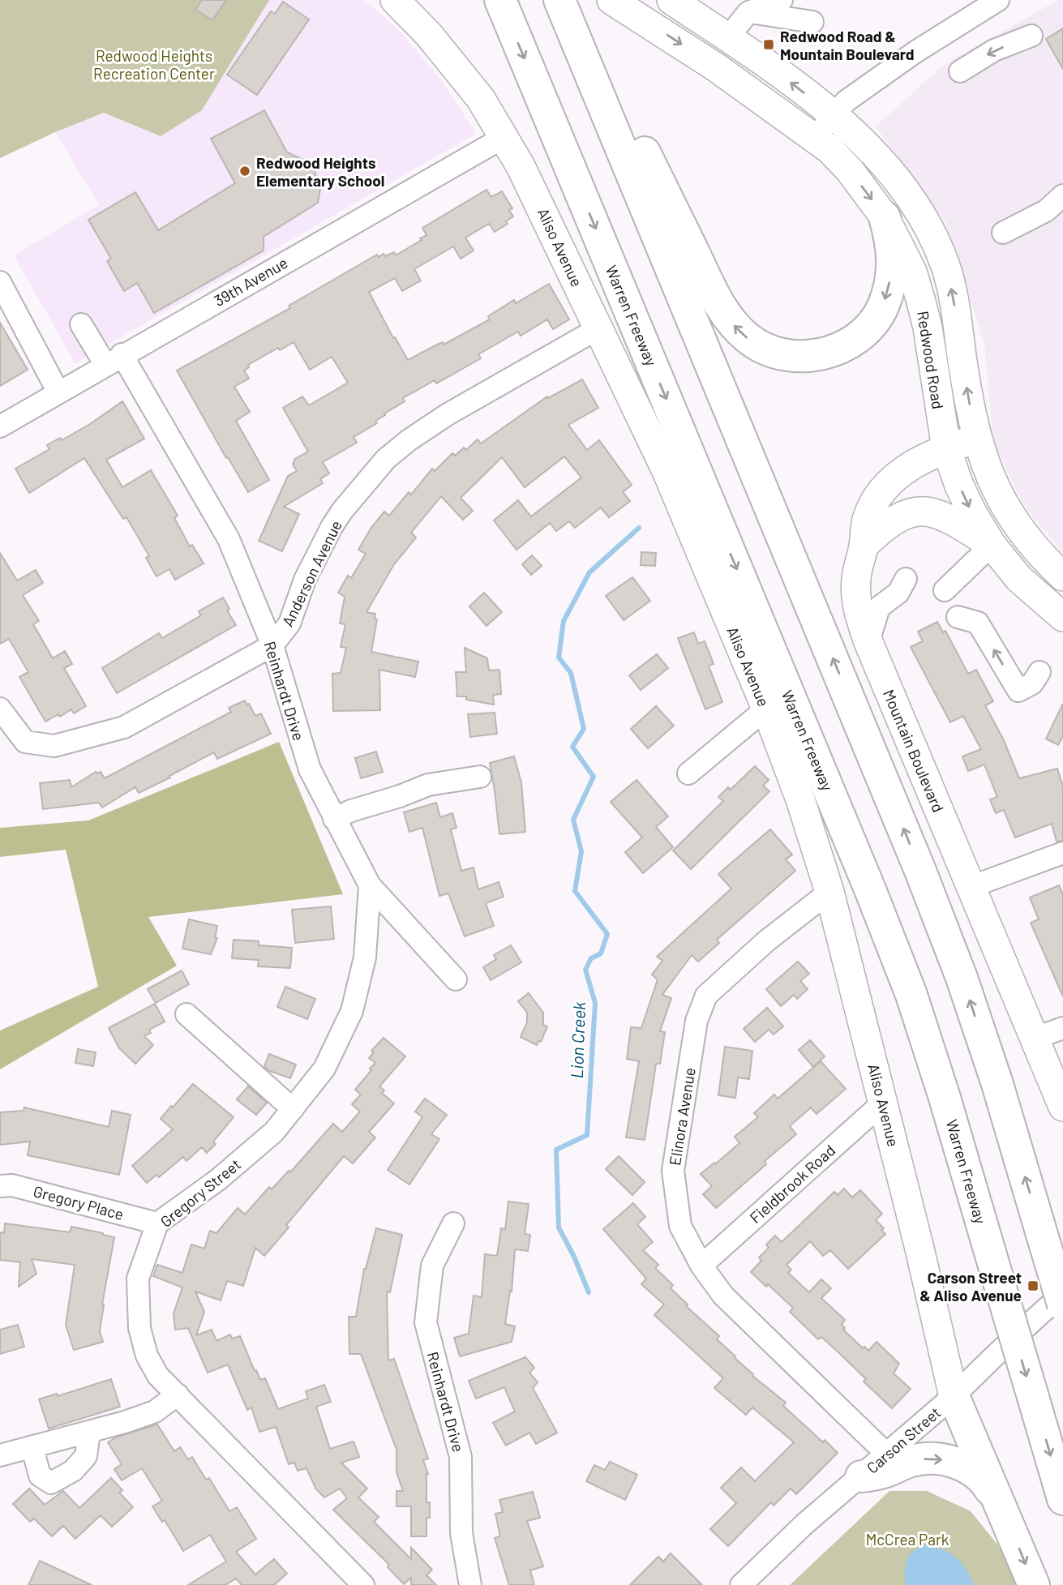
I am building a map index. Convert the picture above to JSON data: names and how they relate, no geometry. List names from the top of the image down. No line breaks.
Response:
{"streets":{"highway":["Warren Freeway"],"main road":["Aliso Avenue","Redwood Road","Mountain Boulevard"],"street":["39th Avenue","Anderson Avenue","Reinhardt Drive","Elinora Avenue","Fieldbrook Road","Gregory Street","Gregory Place","Carson Street"]},"crossings":[["Aliso Avenue","39th Avenue"],["Aliso Avenue","Anderson Avenue"],["Aliso Avenue","Elinora Avenue"],["Aliso Avenue","Fieldbrook Road"],["Aliso Avenue","Carson Street"],["39th Avenue","Reinhardt Drive"],["Redwood Road","Mountain Boulevard"],["Anderson Avenue","Reinhardt Drive"],["Reinhardt Drive","Gregory Street"],["Elinora Avenue","Fieldbrook Road"],["Elinora Avenue","Carson Street"],["Gregory Street","Gregory Place"]],"water":["Lion Creek"],"parks":["Redwood Heights Recreation Center","McCrea Park"],"places":{"transit":["Redwood Road & Mountain Boulevard","Carson Street & Aliso Avenue"],"other":["Redwood Heights Elementary School"]}}
